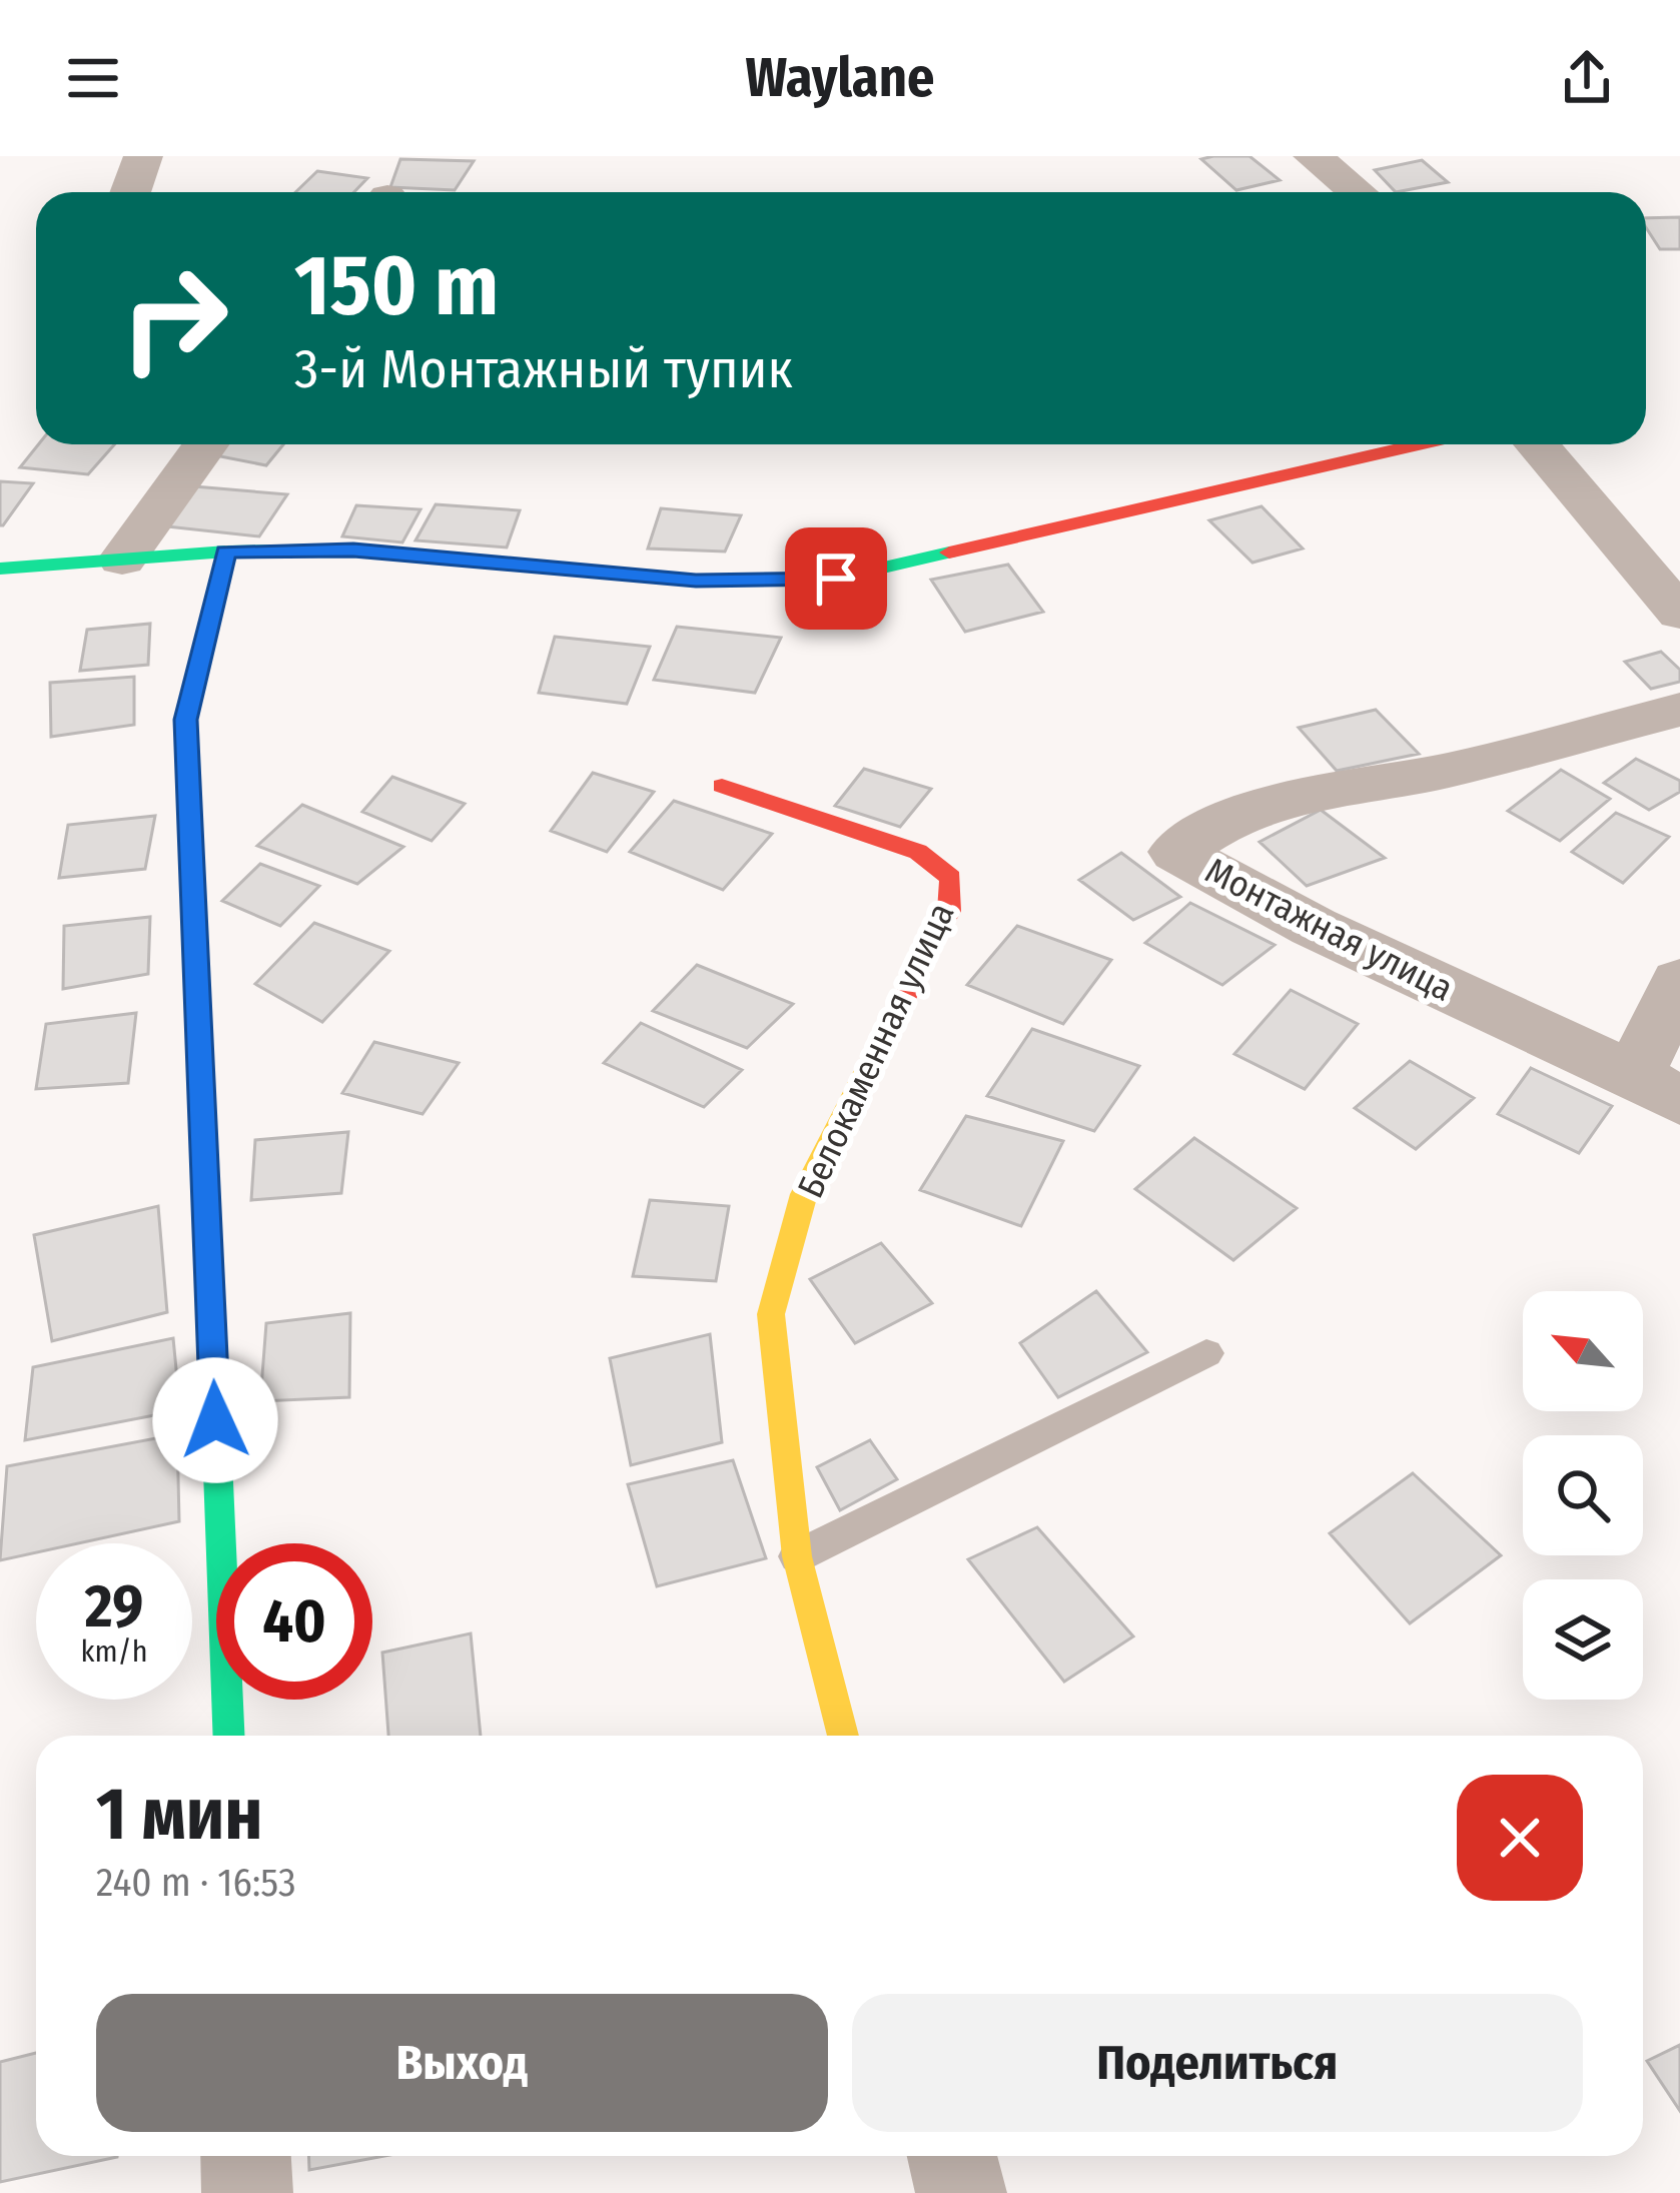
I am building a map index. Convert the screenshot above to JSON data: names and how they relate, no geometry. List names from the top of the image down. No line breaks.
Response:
{"streets":{"street":["Монтажная улица","Белокаменная улица"]},"north":"top left","page":{"header":"Waylane","turn":["150 m","3-й Монтажный тупик"],"speed":"29 km/h","limit":"40","heading":["1 мин","240 m · 16:53"],"buttons":["Выход","Поделиться"]}}
